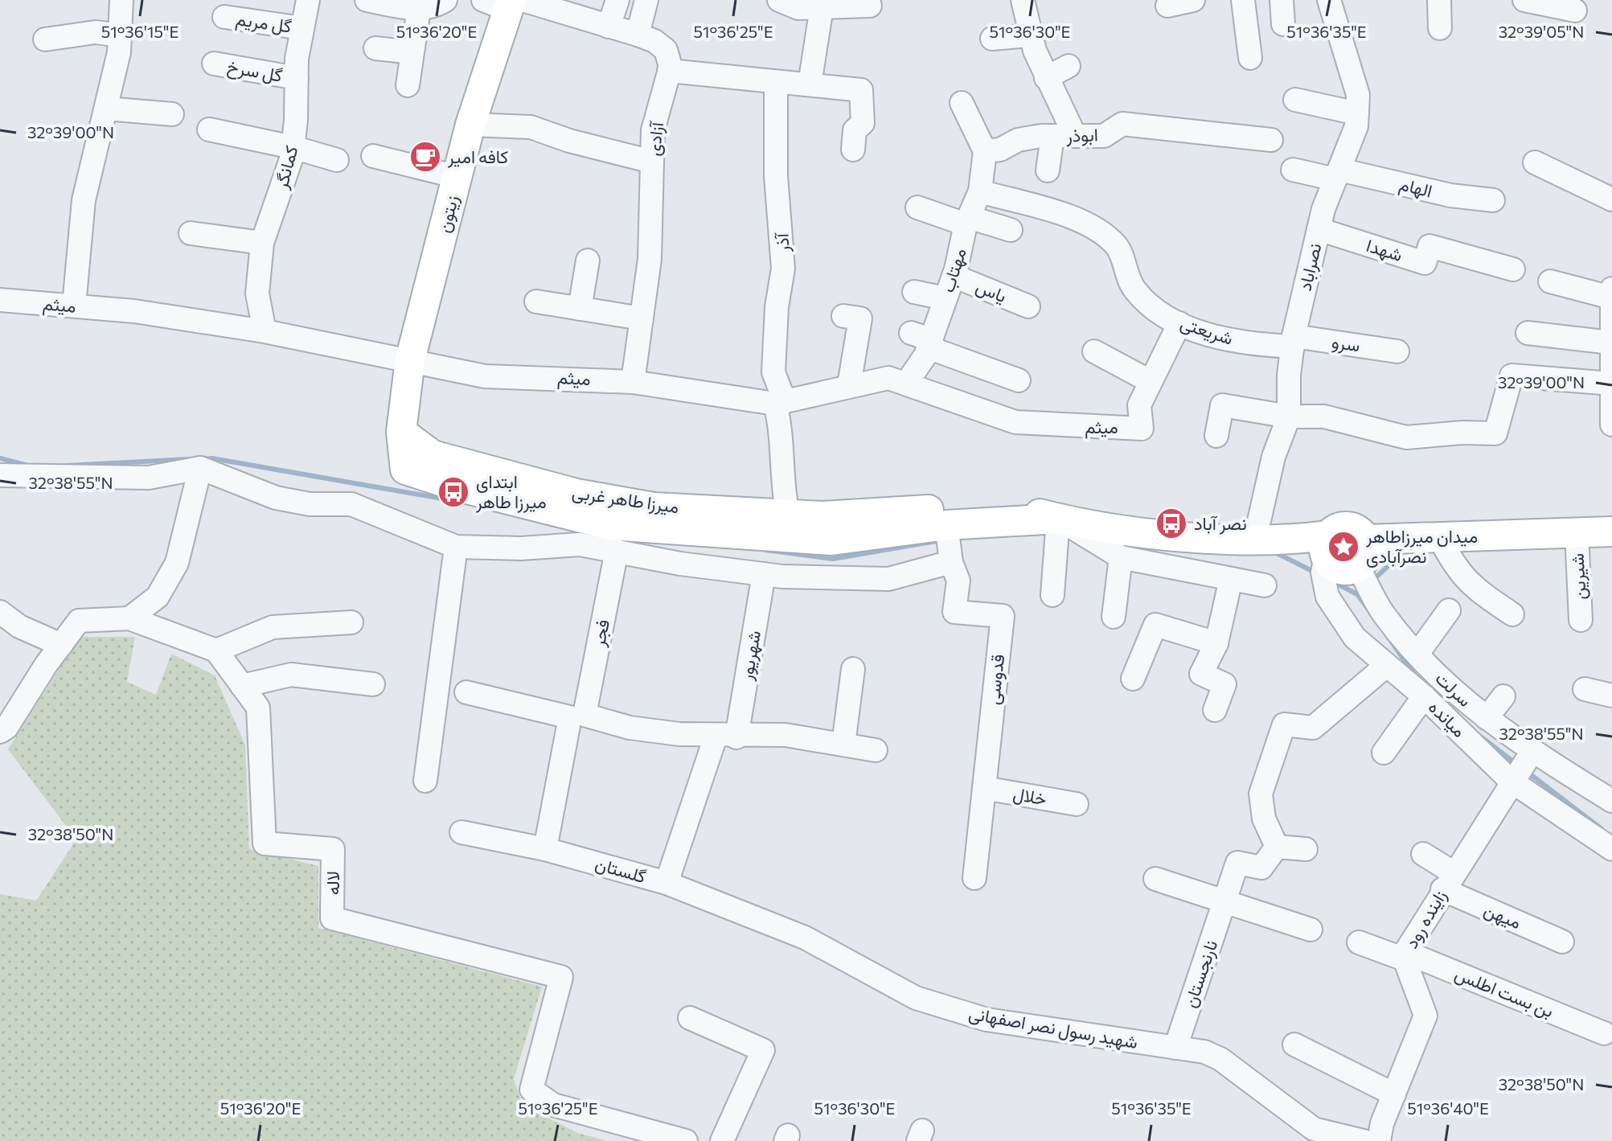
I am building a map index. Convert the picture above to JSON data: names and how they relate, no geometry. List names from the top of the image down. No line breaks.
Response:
{"streets":{"main road":["زیتون","میرزا طاهر غربی"],"street":["گل مریم","گل سرخ","ابوذر","آزادی","کمانگر","الهام","آذر","شهدا","نصراباد","مهتاب","یاس","میثم","شریعتی","سرو","شیرین","فجر","شهریور","قدوسی","سرلت","میانده","خلال","گلستان","لاله","میهن","زاینده رود","نارنجستان","بن بست اطلس","شهید رسول نصر اصفهانی"]},"crossings":[["گل مریم","کمانگر"],["گل سرخ","کمانگر"],["ابوذر","مهتاب"],["آزادی","میثم"],["کمانگر","میثم"],["الهام","نصراباد"],["زیتون","میثم"],["زیتون","میرزا طاهر غربی"],["آذر","میثم"],["آذر","میرزا طاهر غربی"],["شهدا","نصراباد"],["نصراباد","شریعتی"],["نصراباد","سرو"],["نصراباد","میرزا طاهر غربی"],["مهتاب","یاس"],["مهتاب","میثم"],["مهتاب","شریعتی"],["شریعتی","سرو"],["میرزا طاهر غربی","قدوسی"],["میرزا طاهر غربی","سرلت"],["میرزا طاهر غربی","میانده"],["فجر","شهریور"],["فجر","گلستان"],["شهریور","گلستان"],["قدوسی","خلال"],["سرلت","میانده"],["سرلت","زاینده رود"],["میانده","زاینده رود"],["گلستان","شهید رسول نصر اصفهانی"],["میهن","زاینده رود"],["زاینده رود","بن بست اطلس"],["نارنجستان","شهید رسول نصر اصفهانی"]],"places":{"cafe":["کافه امیر"],"bus stop":["ابتدای میرزا طاهر","نصر آباد"],"place":["میدان میرزاطاهر نصرآبادی"]},"coordinates":["51°36'15\"E","51°36'20\"E","51°36'25\"E","51°36'30\"E","51°36'35\"E","32°39'05\"N","32°39'00\"N","32°38'55\"N","32°38'50\"N","51°36'40\"E"]}
